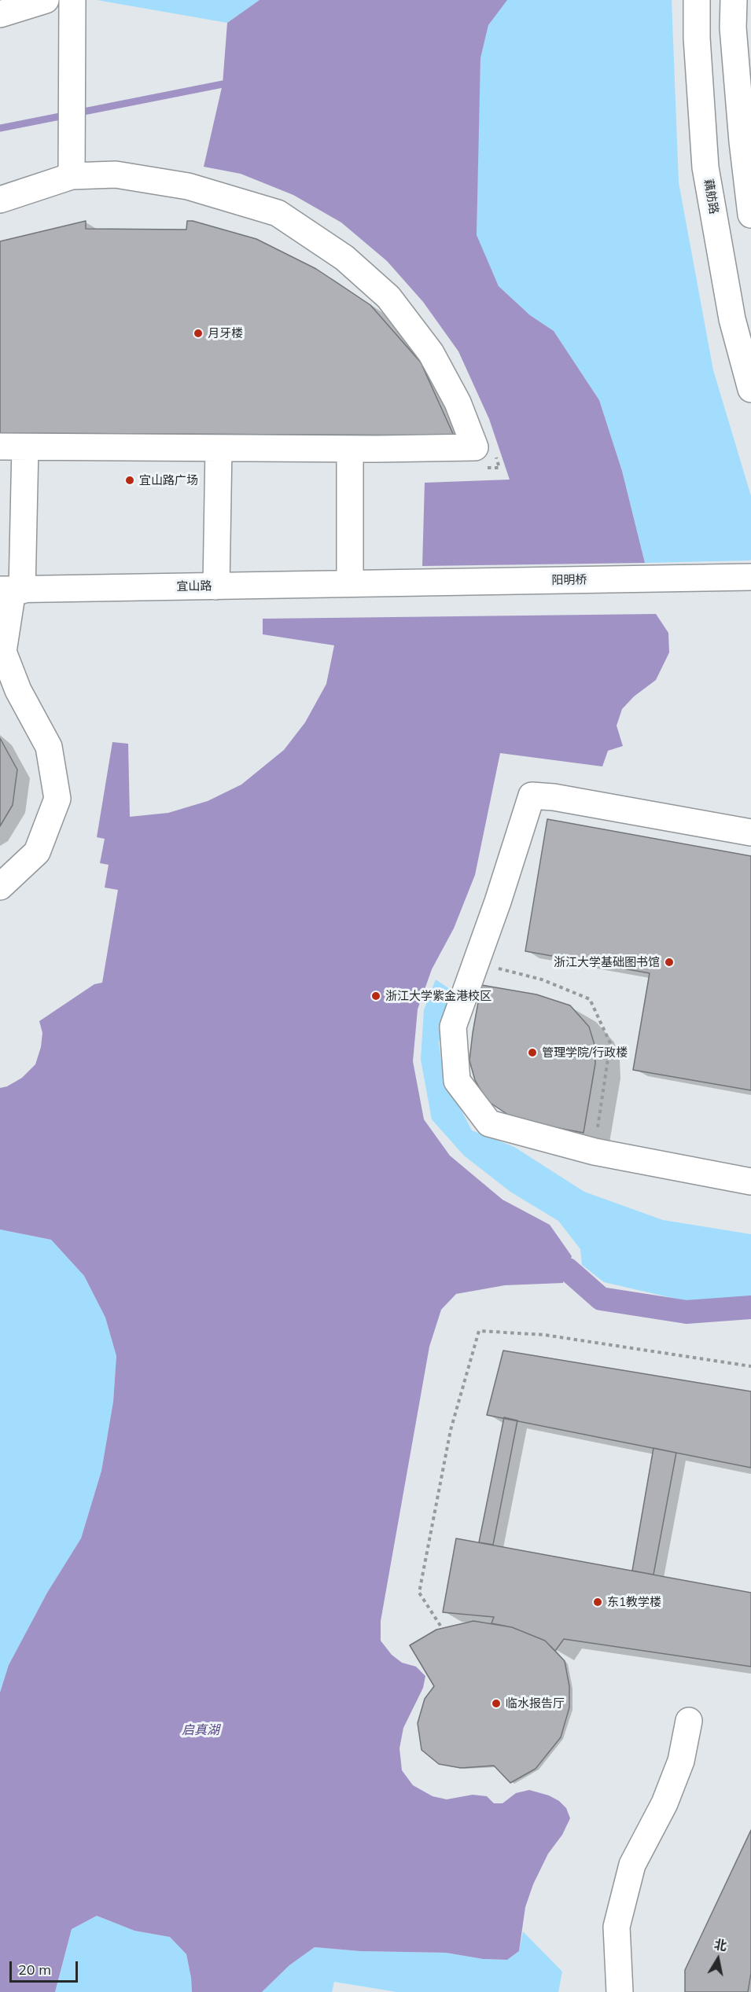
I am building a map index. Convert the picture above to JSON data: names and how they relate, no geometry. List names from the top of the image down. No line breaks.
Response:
{"streets":{"street":["藕舫路","阳明桥","宜山路"]},"crossings":[["阳明桥","宜山路"]],"water":["启真湖"],"places":["月牙楼","宜山路广场","浙江大学基础图书馆","浙江大学紫金港校区","管理学院/行政楼","东1教学楼","临水报告厅"],"scale_bar":"20 m","north":"top"}
